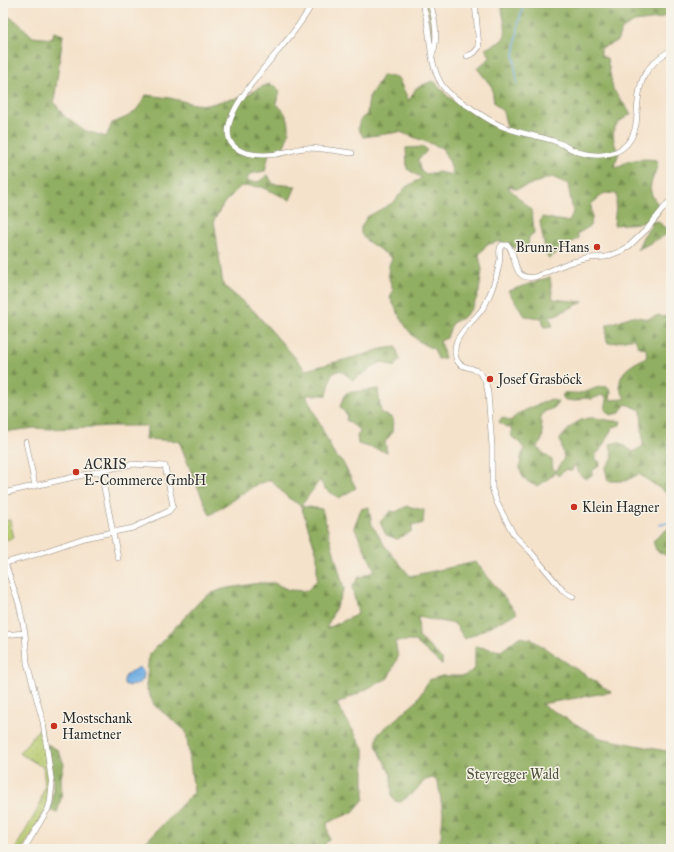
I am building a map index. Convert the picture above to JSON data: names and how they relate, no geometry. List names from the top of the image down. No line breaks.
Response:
{"parks":["Steyregger Wald"],"places":["Brunn-Hans","Josef Grasböck","ACRIS E-Commerce GmbH","Klein Hagner","Mostschank Hametner"]}
